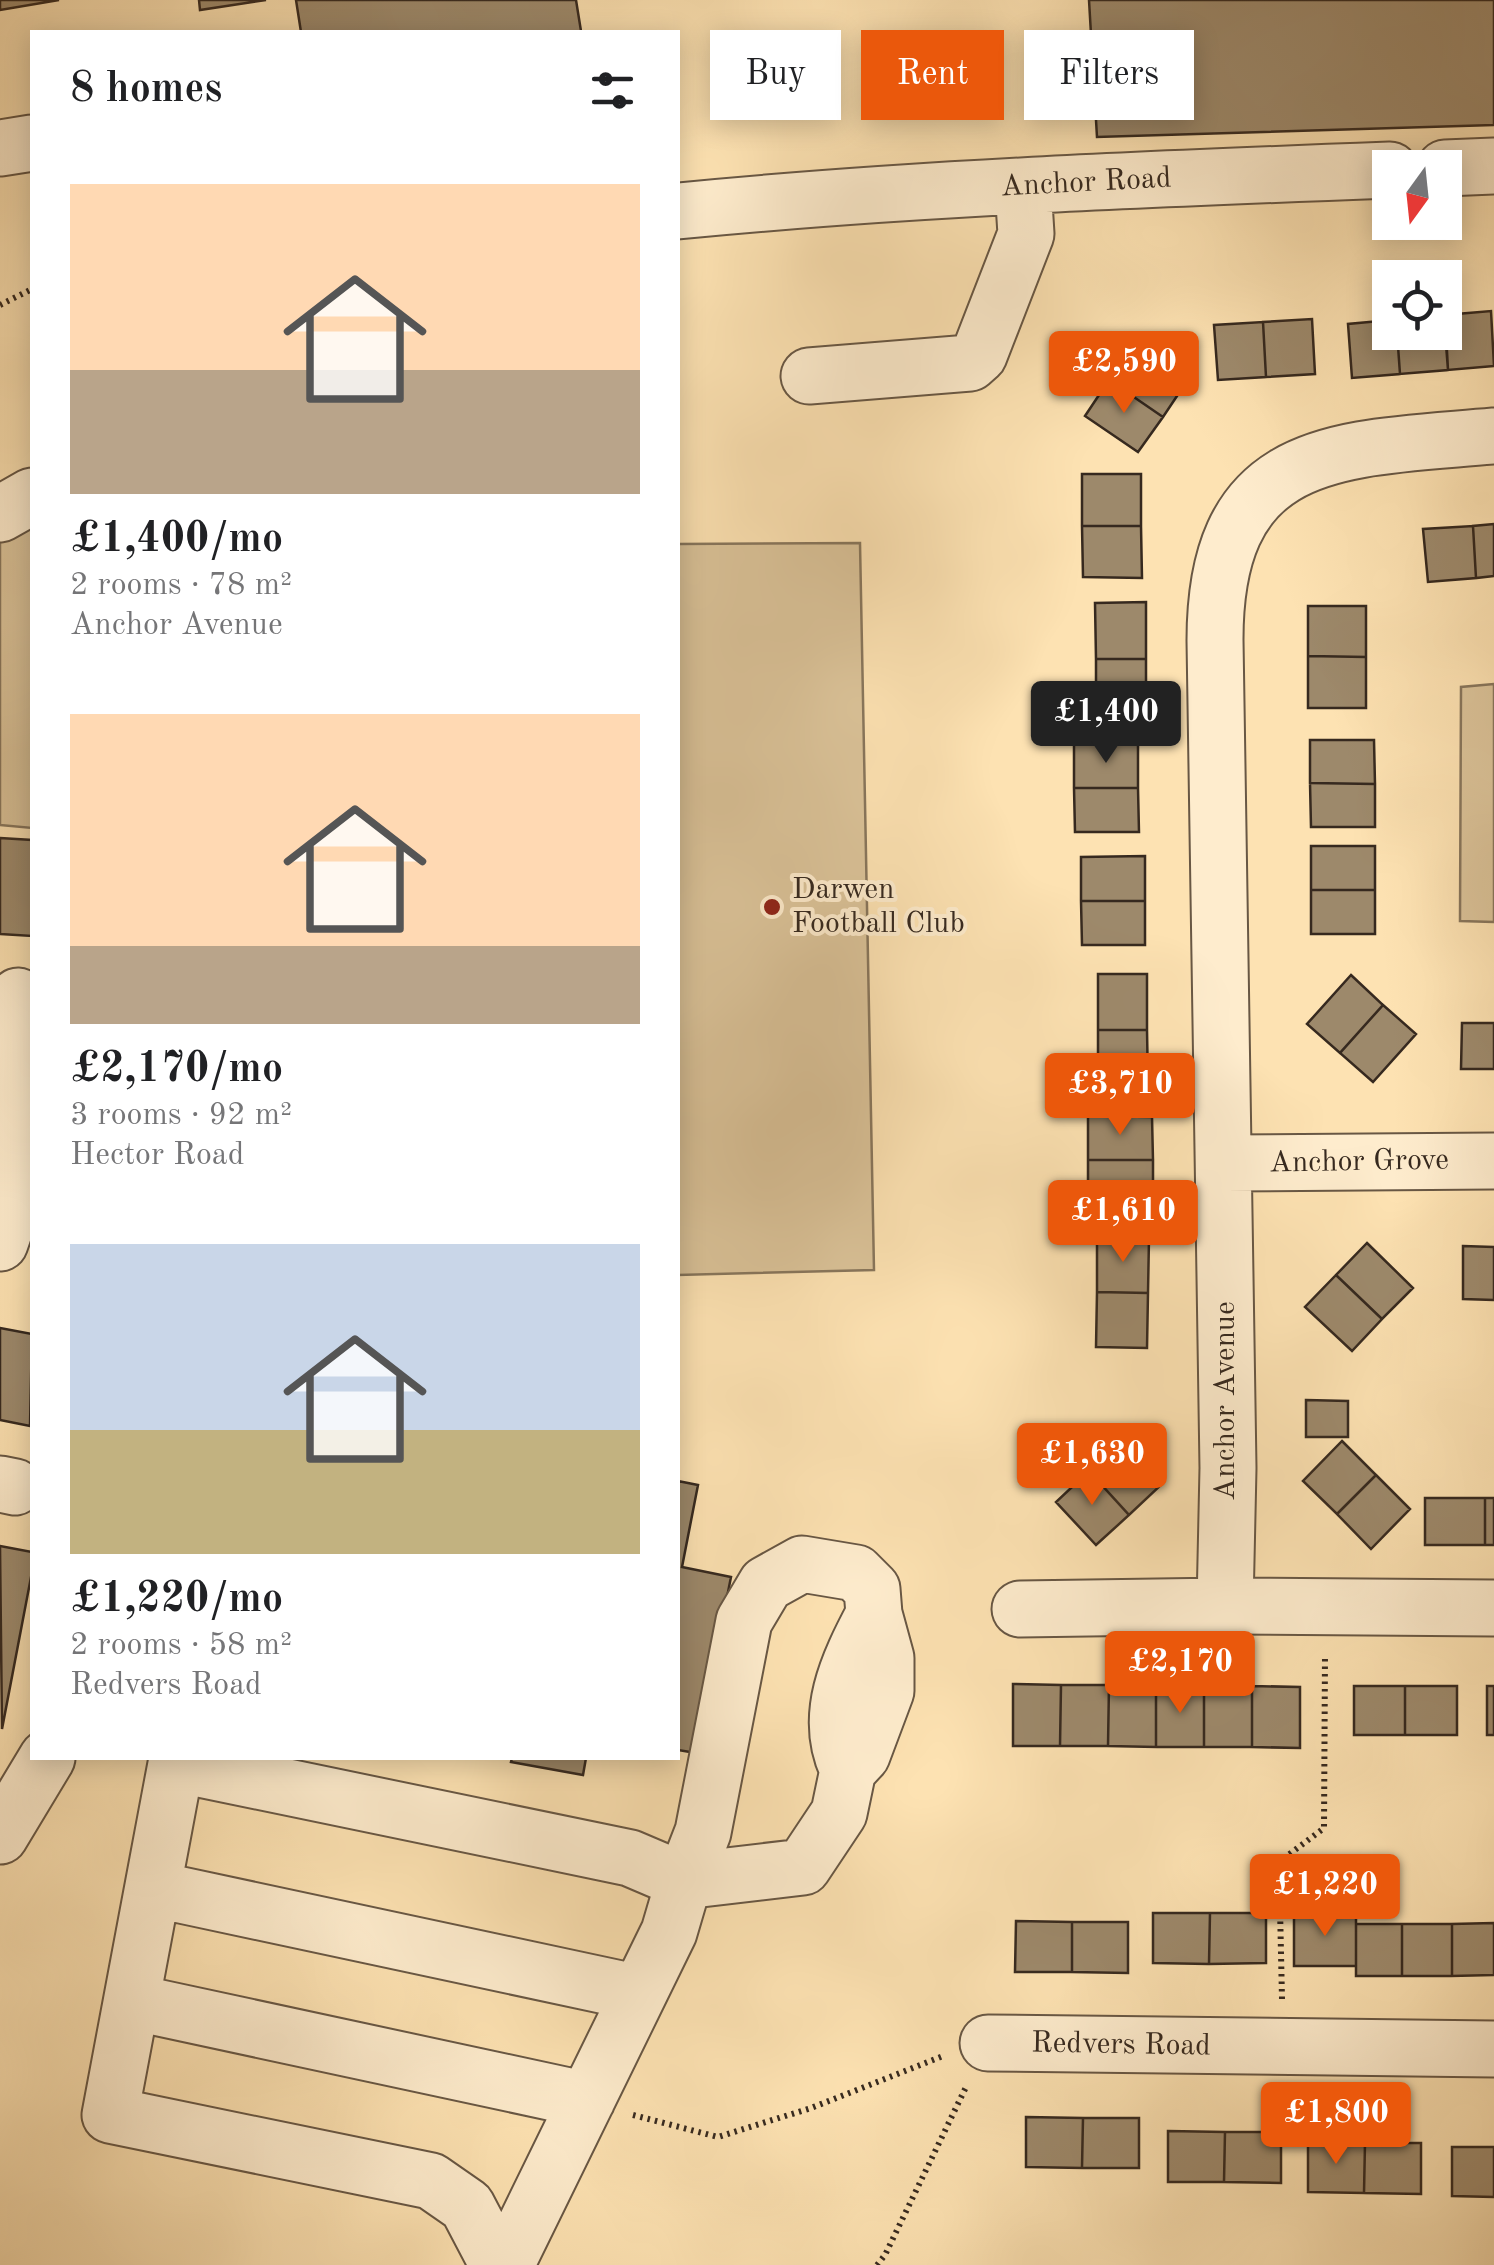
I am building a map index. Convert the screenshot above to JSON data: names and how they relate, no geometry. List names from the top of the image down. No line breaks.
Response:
{"streets":{"street":["Anchor Road","Anchor Grove","Anchor Avenue","Redvers Road"]},"crossings":[["Anchor Grove","Anchor Avenue"]],"places":["Darwen Football Club"],"north":"bottom","page":{"chip":["Buy","Rent","Filters"],"heading":"8 homes","list":[{"name":"£1,400/mo","note":"2 rooms · 78 m² · Anchor Avenue"},{"name":"£2,170/mo","note":"3 rooms · 92 m² · Hector Road"},{"name":"£1,220/mo","note":"2 rooms · 58 m² · Redvers Road"}],"price":["£2,590","£1,400","£3,710","£1,610","£1,630","£2,170","£1,220","£1,800"]}}
